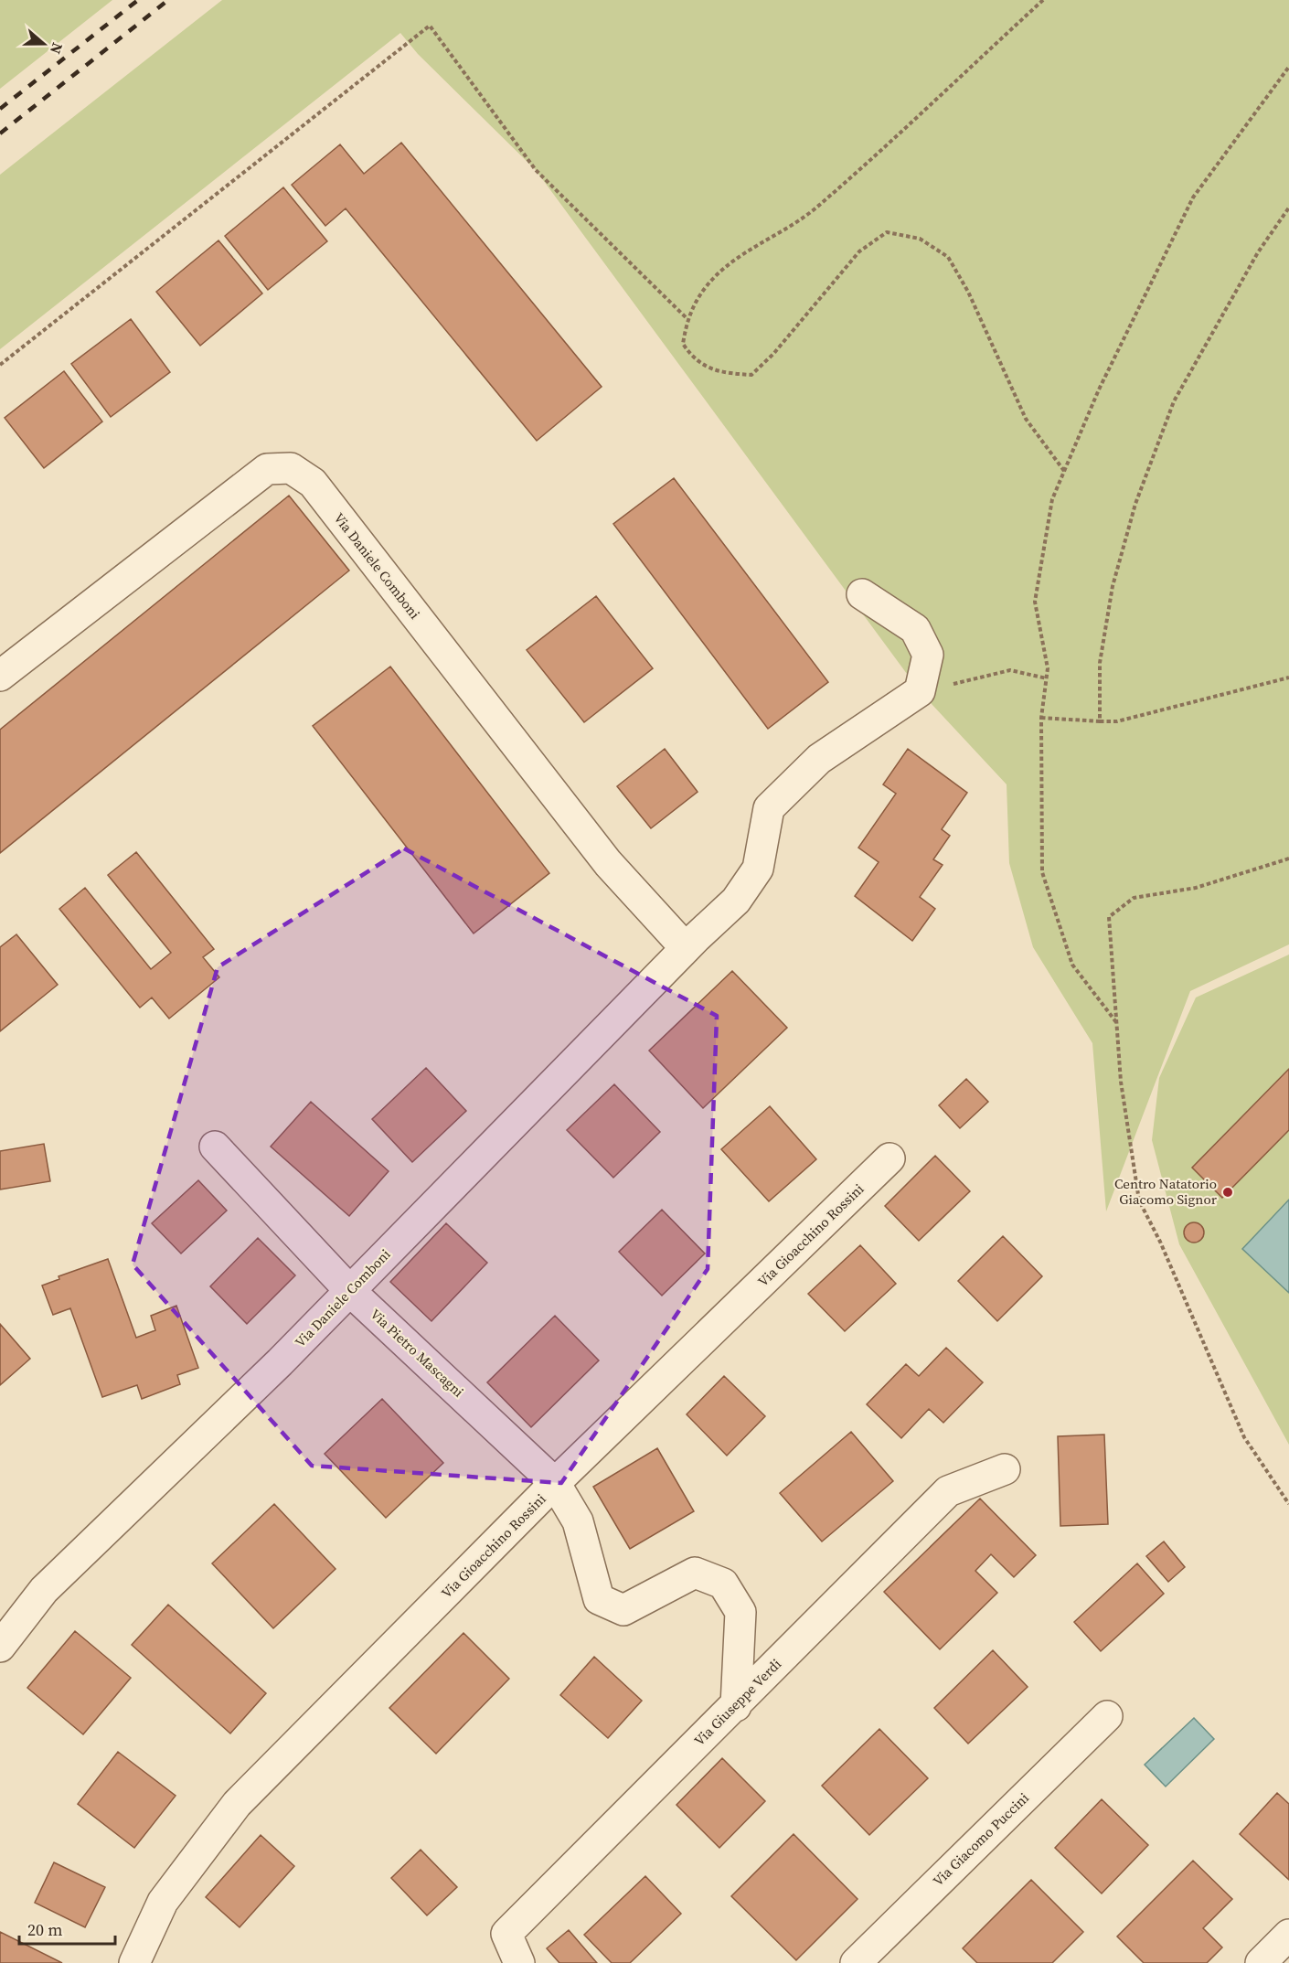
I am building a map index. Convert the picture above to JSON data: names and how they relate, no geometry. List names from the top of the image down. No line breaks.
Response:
{"streets":{"street":["Via Daniele Comboni","Via Gioacchino Rossini","Via Pietro Mascagni","Via Giuseppe Verdi","Via Giacomo Puccini"]},"crossings":[["Via Daniele Comboni","Via Pietro Mascagni"],["Via Gioacchino Rossini","Via Pietro Mascagni"],["Via Pietro Mascagni","Via Giuseppe Verdi"]],"places":["Centro Natatorio Giacomo Signor"],"scale_bar":"20 m","north":"right"}
